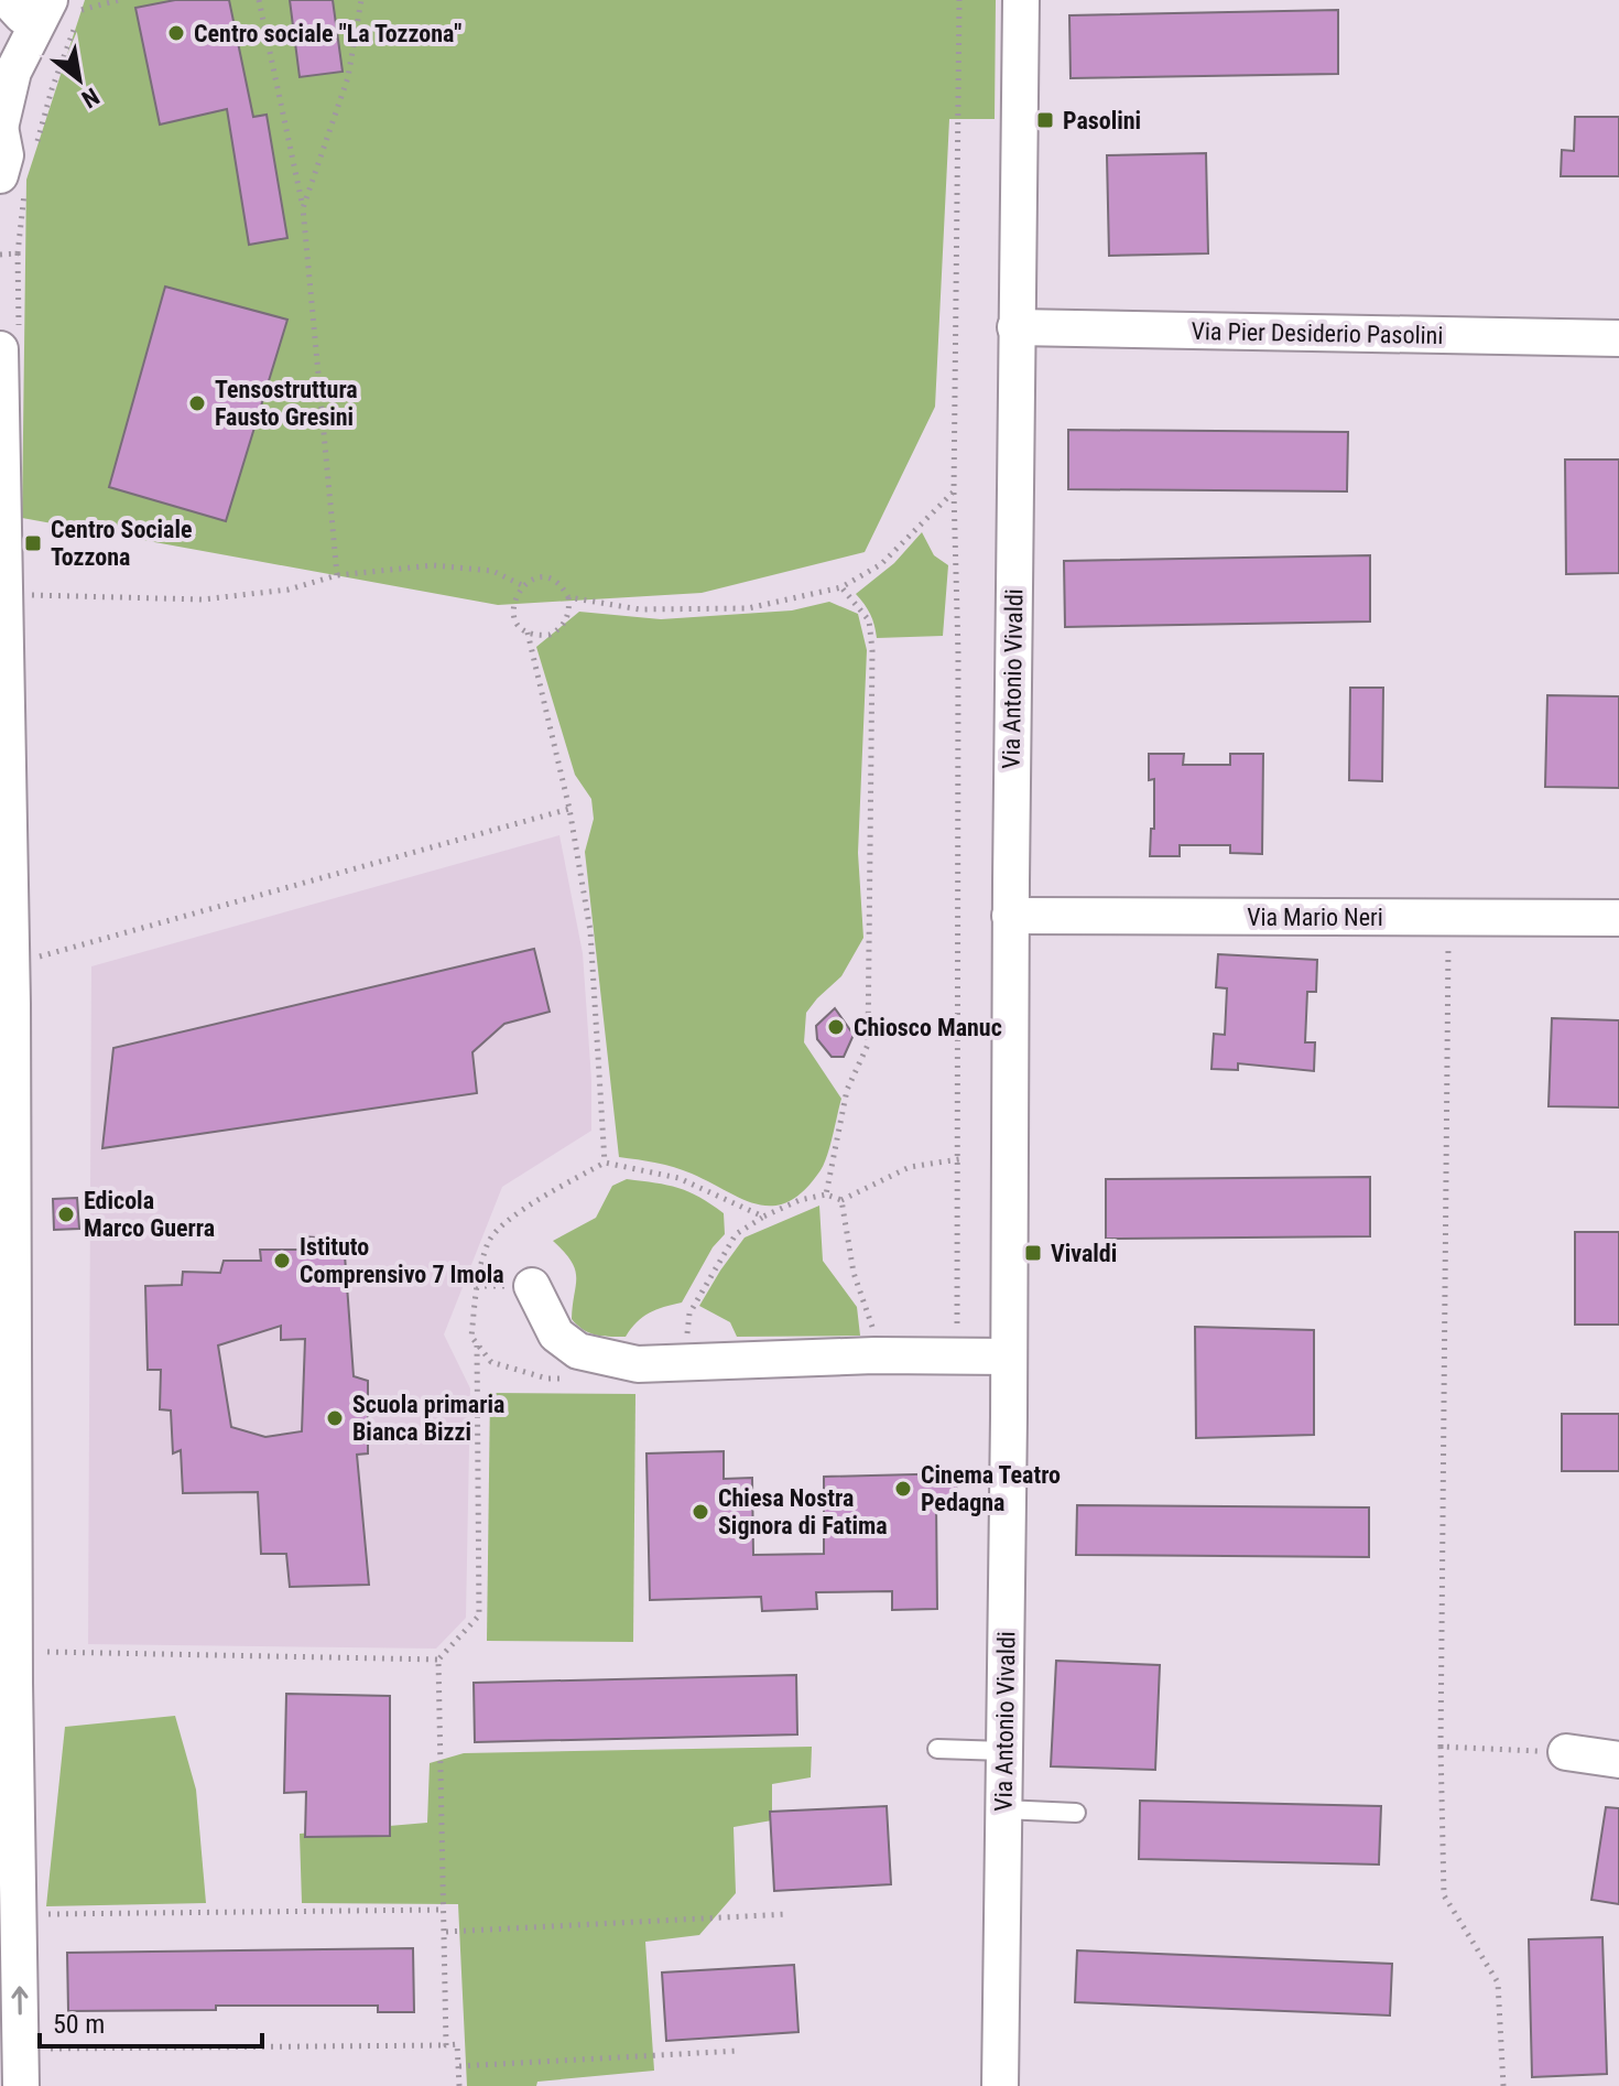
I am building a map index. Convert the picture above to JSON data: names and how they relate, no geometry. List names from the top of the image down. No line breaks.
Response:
{"streets":{"street":["Via Pier Desiderio Pasolini","Via Antonio Vivaldi","Via Mario Neri"]},"crossings":[["Via Pier Desiderio Pasolini","Via Antonio Vivaldi"],["Via Antonio Vivaldi","Via Mario Neri"]],"places":{"other":["Centro sociale \"La Tozzona\"","Tensostruttura Fausto Gresini","Chiosco Manuc","Edicola Marco Guerra","Istituto Comprensivo 7 Imola","Scuola primaria Bianca Bizzi","Cinema Teatro Pedagna","Chiesa Nostra Signora di Fatima"],"transit":["Pasolini","Centro Sociale Tozzona","Vivaldi"]},"scale_bar":"50 m","north":"bottom right"}
